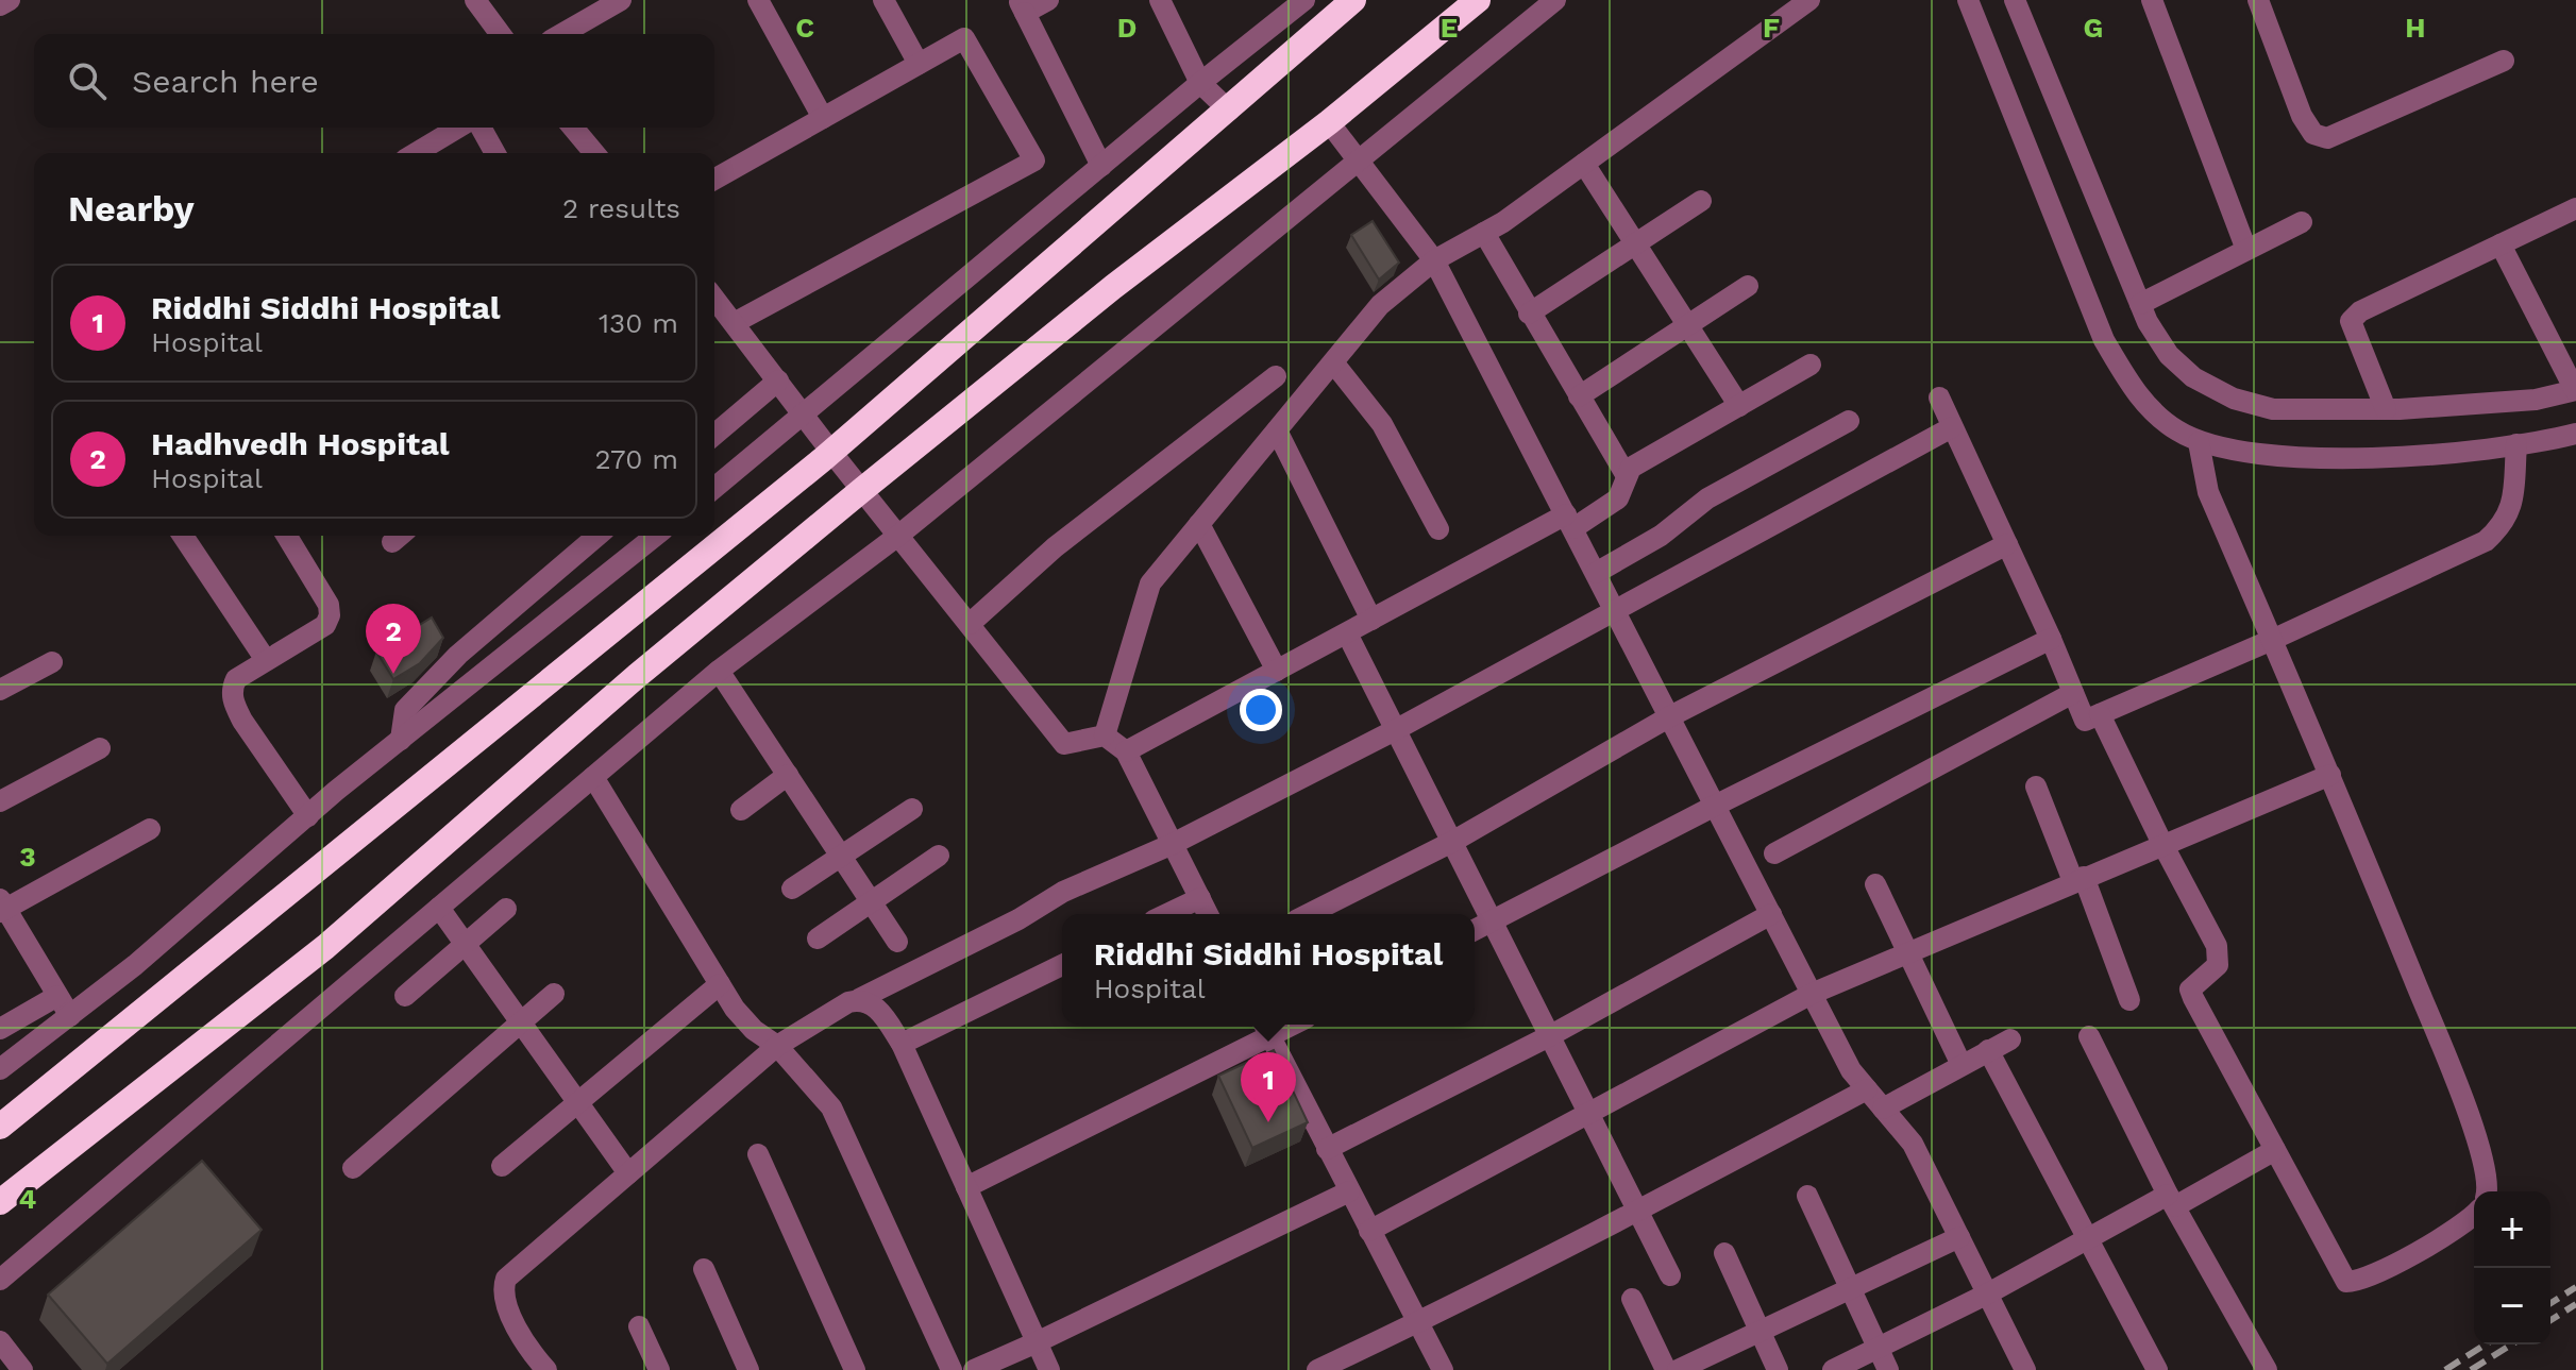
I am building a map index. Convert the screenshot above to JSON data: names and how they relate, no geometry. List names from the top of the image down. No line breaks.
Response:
{"page":{"search":"Search here","heading":["Nearby","2 results"],"list":[{"mark":"1","name":"Riddhi Siddhi Hospital","note":"Hospital","value":"130 m"},{"mark":"2","name":"Hadhvedh Hospital","note":"Hospital","value":"270 m"}],"pins":["2","1"],"popup":["Riddhi Siddhi Hospital","Hospital"],"map_buttons":["+","−"]},"grid":{"columns":["C","D","E","F","G","H"],"rows":["3","4"]}}
